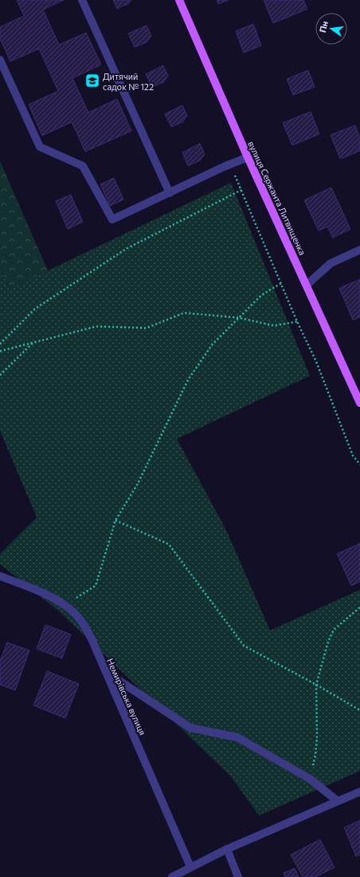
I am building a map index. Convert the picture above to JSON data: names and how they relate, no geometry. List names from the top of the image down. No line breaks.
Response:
{"streets":{"main road":["вулиця Сержанта Литвищенка"],"street":["Немирівська вулиця"]},"places":{"school or university":["Дитячий садок № 122"]},"north":"left"}
